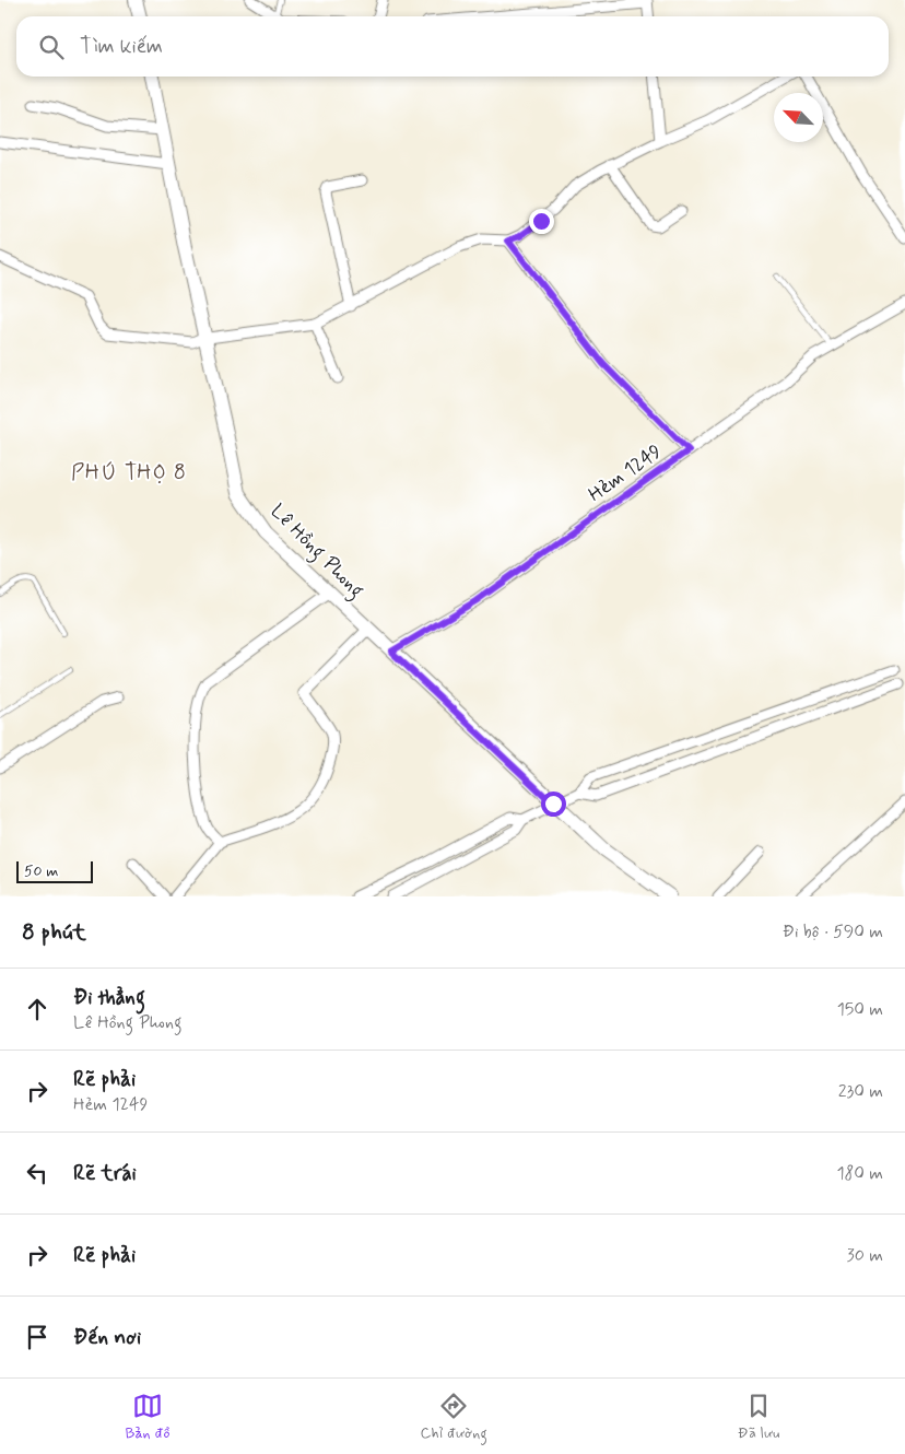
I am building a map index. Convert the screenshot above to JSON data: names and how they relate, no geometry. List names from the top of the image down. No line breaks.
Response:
{"streets":{"street":["Hẻm 1249","Lê Hồng Phong"]},"crossings":[["Hẻm 1249","Lê Hồng Phong"]],"districts":["PHÚ THỌ 8"],"scale_bar":"50 m","north":"top left","page":{"search":"Tìm kiếm","scale":"50 m","heading":["8 phút","Đi bộ · 590 m"],"list":[["Đi thẳng","Lê Hồng Phong","150 m"],["Rẽ phải","Hẻm 1249","230 m"],["Rẽ trái","180 m"],["Rẽ phải","30 m"],"Đến nơi"],"nav":["Bản đồ","Chỉ đường","Đã lưu"]}}
